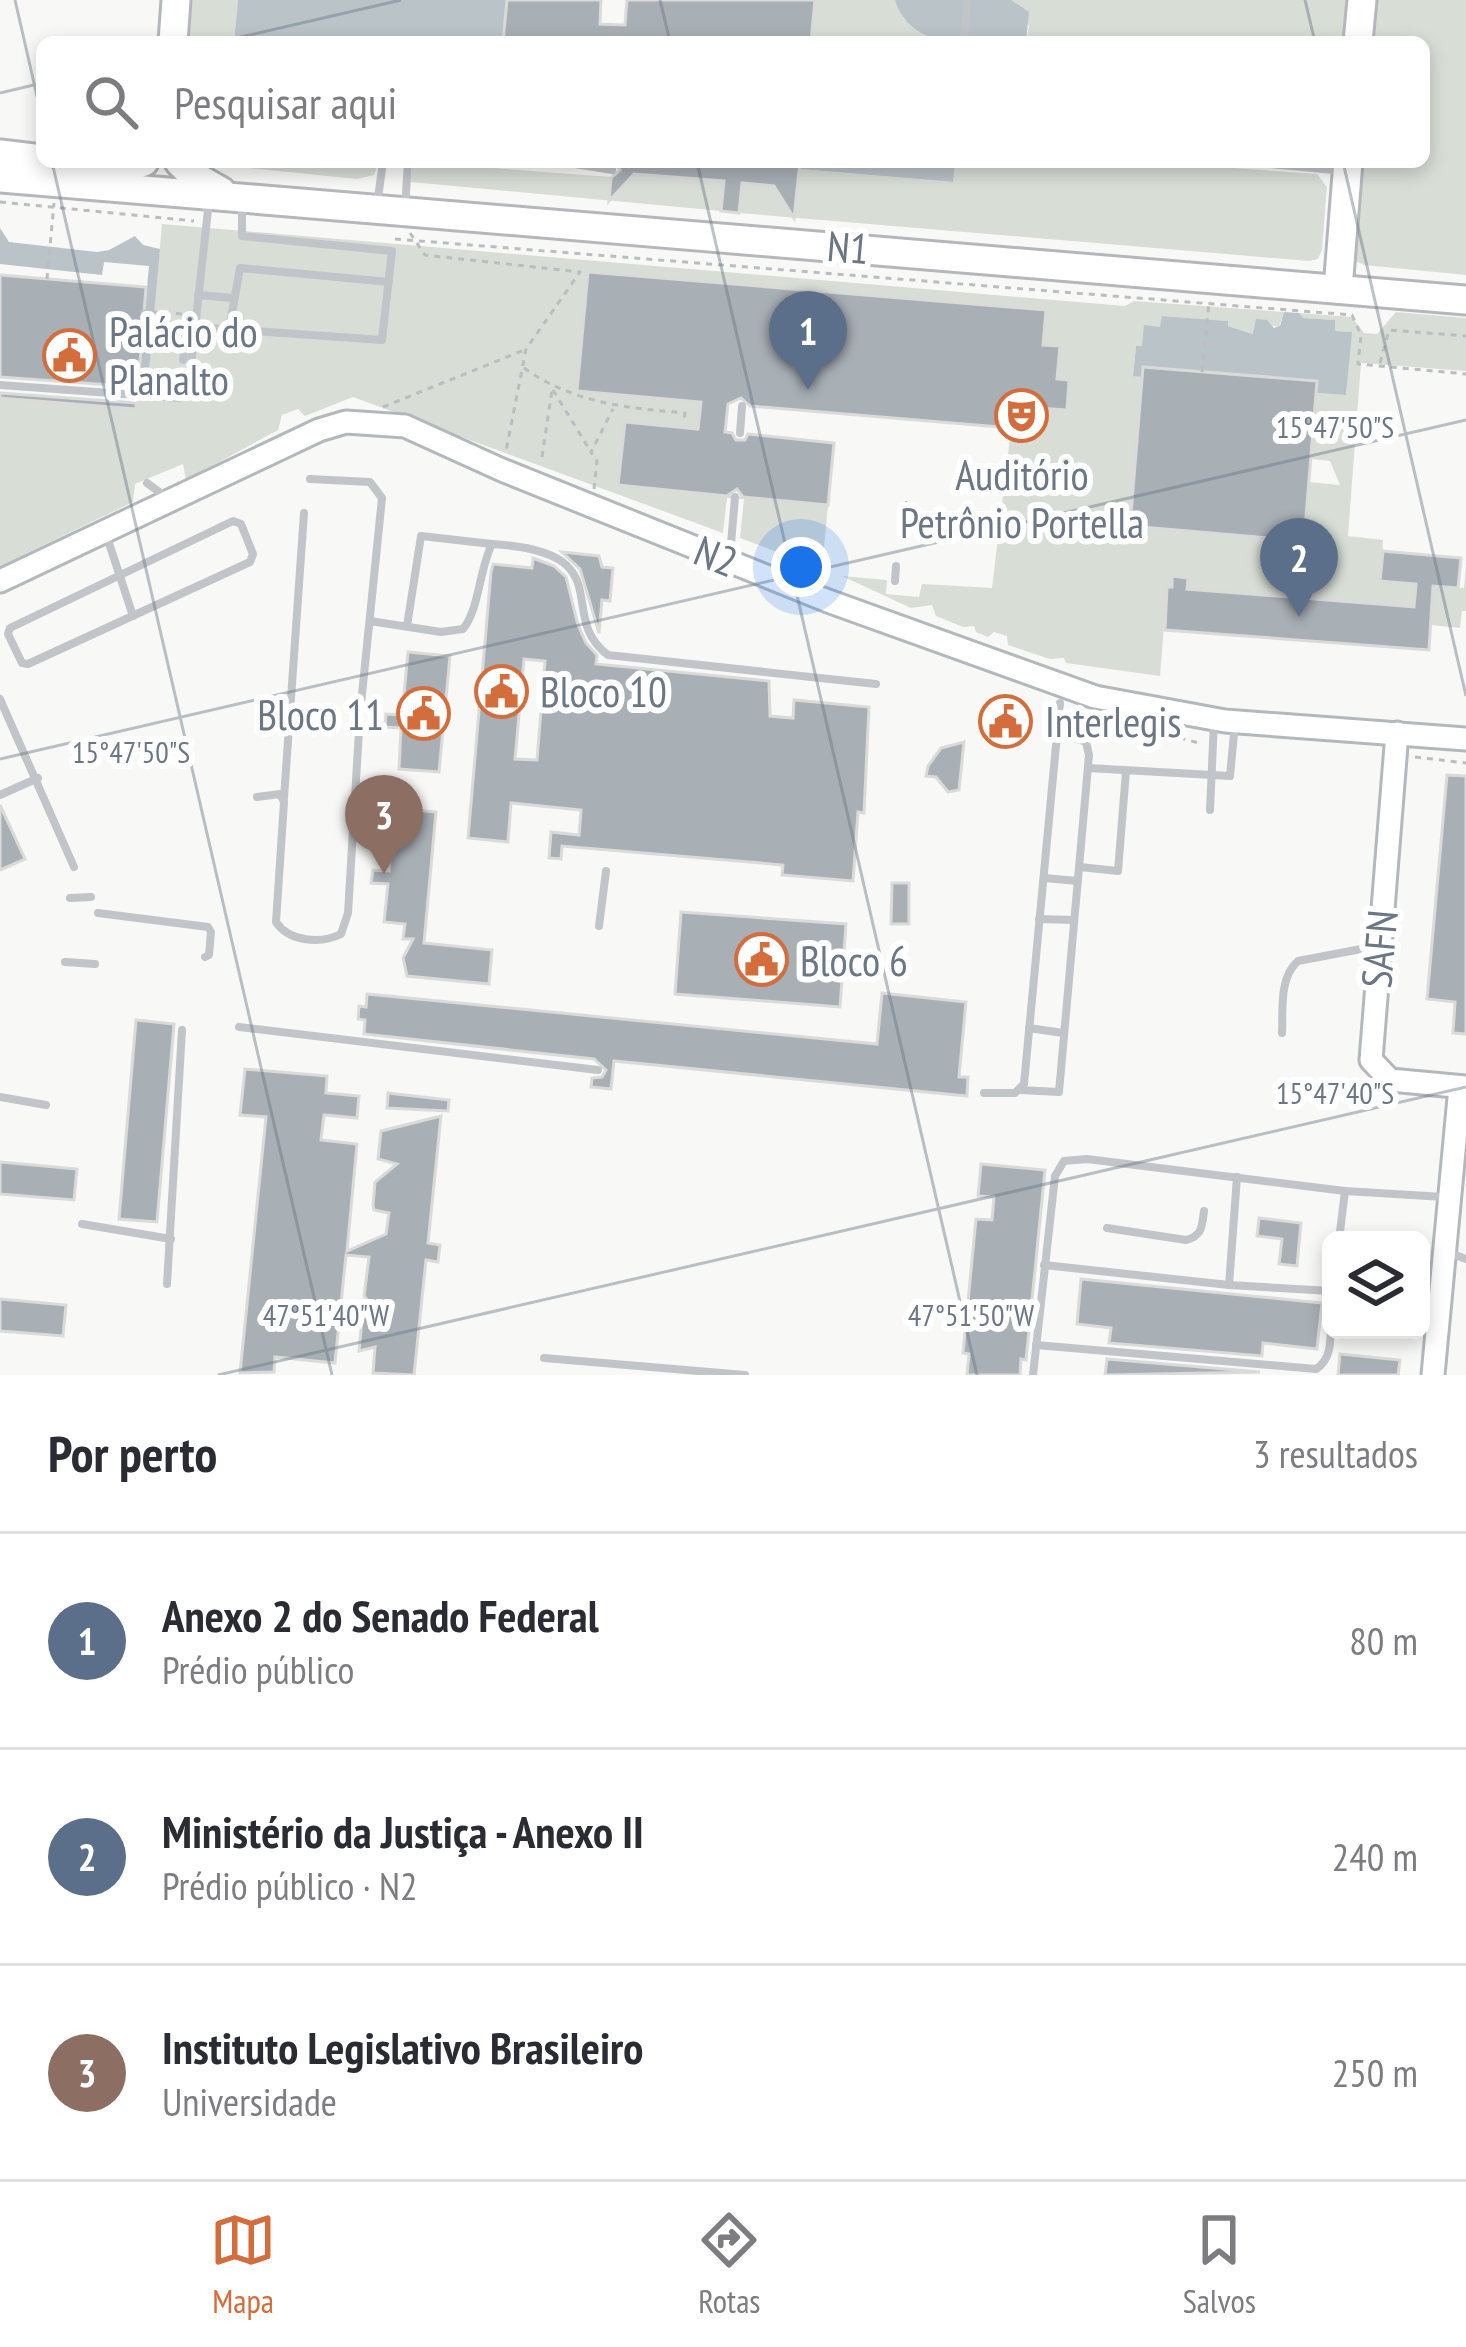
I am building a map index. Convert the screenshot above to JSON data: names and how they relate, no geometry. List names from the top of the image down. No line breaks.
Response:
{"streets":{"highway":["N1"],"main road":["N2","SAFN"]},"crossings":[["N2","SAFN"]],"places":{"public building":["Palácio do Planalto","Bloco 10","Bloco 11","Interlegis","Bloco 6"],"theatre":["Auditório Petrônio Portella"]},"page":{"search":"Pesquisar aqui","pins":["1","2","3"],"heading":["Por perto","3 resultados"],"list":[{"mark":"1","name":"Anexo 2 do Senado Federal","note":"Prédio público","value":"80 m"},{"mark":"2","name":"Ministério da Justiça - Anexo II","note":"Prédio público · N2","value":"240 m"},{"mark":"3","name":"Instituto Legislativo Brasileiro","note":"Universidade","value":"250 m"}],"nav":["Mapa","Rotas","Salvos"]},"coordinates":["15°47'50\"S","15°47'40\"S","47°51'40\"W","47°51'50\"W"]}
